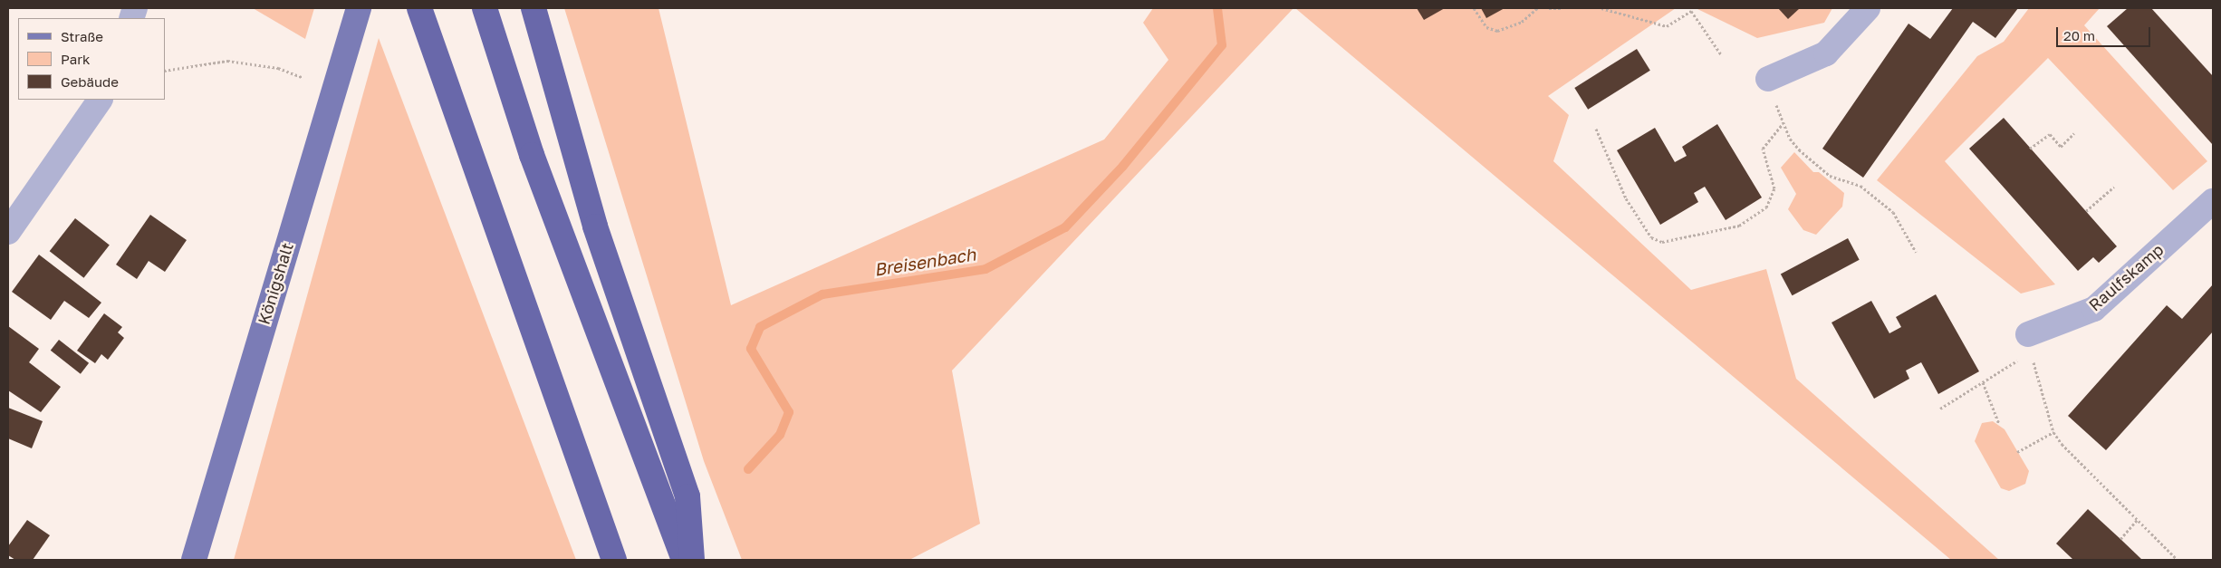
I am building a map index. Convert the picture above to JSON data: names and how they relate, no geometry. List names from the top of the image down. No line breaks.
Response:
{"streets":{"main road":["Königshalt"],"street":["Raulfskamp"]},"water":["Breisenbach"],"legend":["Straße","Park","Gebäude"],"scale_bar":"20 m"}
